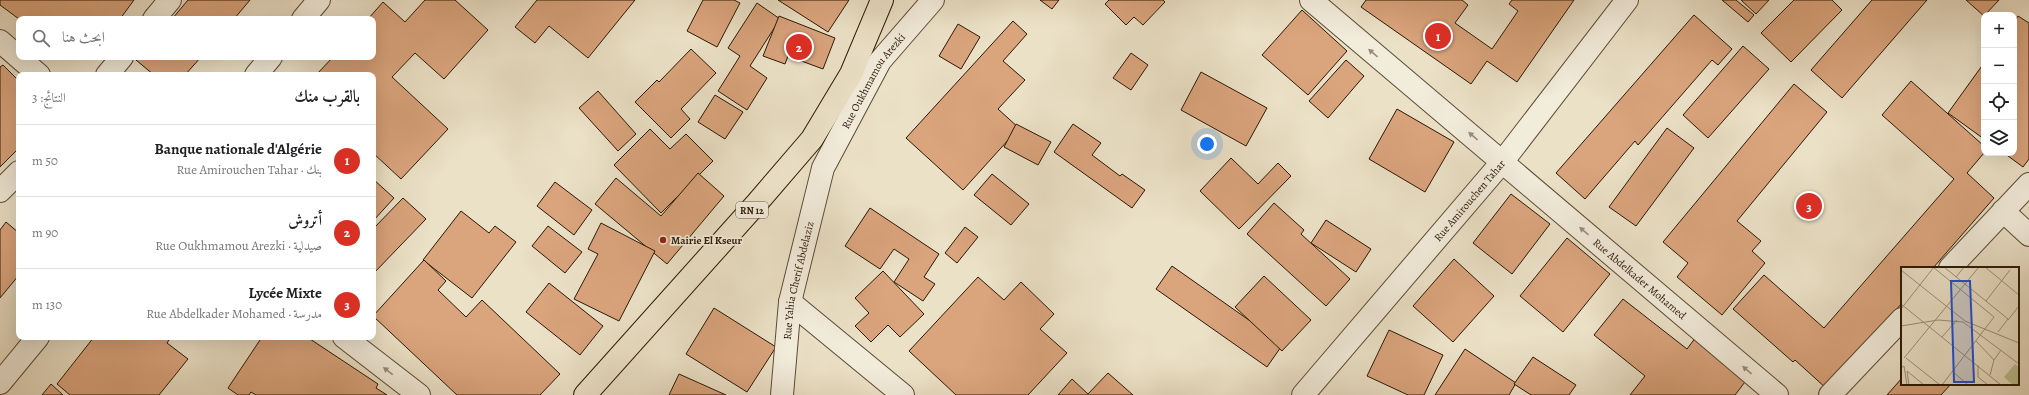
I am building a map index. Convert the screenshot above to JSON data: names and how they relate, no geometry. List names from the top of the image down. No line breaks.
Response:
{"streets":{"main road":["RN 12"],"street":["Rue Oukhmamou Arezki","Rue Amirouchen Tahar","Rue Abdelkader Mohamed","Rue Yahia Cherif Abdelaziz"]},"crossings":[["Rue Oukhmamou Arezki","Rue Yahia Cherif Abdelaziz"],["Rue Amirouchen Tahar","Rue Abdelkader Mohamed"]],"one_way":["Rue Abdelkader Mohamed"],"places":["Mairie El Kseur"],"page":{"map_buttons":["+","−"],"search":"ابحث هنا","pins":["1","2","3"],"heading":["بالقرب منك","النتائج: 3"],"list":[{"mark":"1","name":"Banque nationale d'Algérie","note":"بنك · Rue Amirouchen Tahar","value":"50 m"},{"mark":"2","name":"أتروش","note":"صيدلية · Rue Oukhmamou Arezki","value":"90 m"},{"mark":"3","name":"Lycée Mixte","note":"مدرسة · Rue Abdelkader Mohamed","value":"130 m"}]}}
